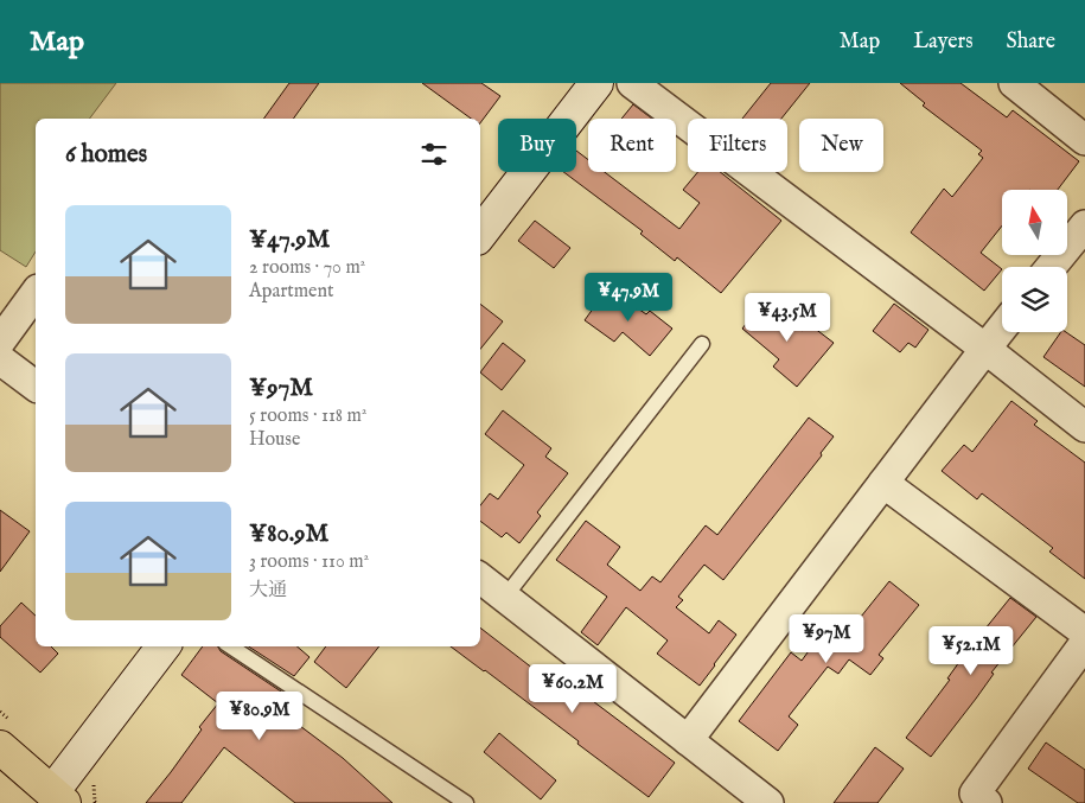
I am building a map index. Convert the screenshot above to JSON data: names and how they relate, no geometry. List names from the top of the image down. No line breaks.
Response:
{"north":"top","page":{"header":"Map","nav":["Map","Layers","Share"],"chip":["Buy","Rent","Filters","New"],"heading":"6 homes","list":[{"name":"¥47.9M","note":"2 rooms · 70 m² · Apartment"},{"name":"¥97M","note":"5 rooms · 118 m² · House"},{"name":"¥80.9M","note":"3 rooms · 110 m² · 大通"}],"price":["¥47.9M","¥43.5M","¥97M","¥52.1M","¥60.2M","¥80.9M"]}}
